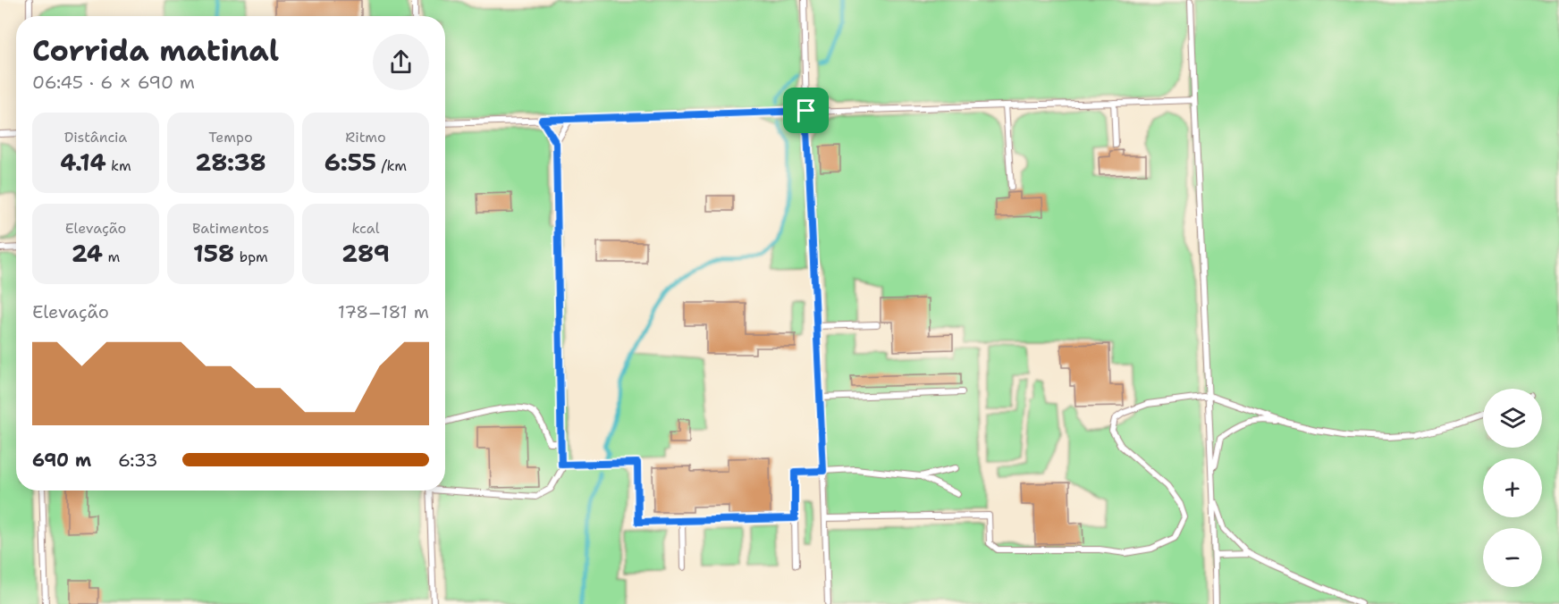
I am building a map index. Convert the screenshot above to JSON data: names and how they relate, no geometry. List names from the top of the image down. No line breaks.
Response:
{"page":{"heading":["Corrida matinal","06:45 · 6 × 690 m"],"stats":[["Distância","4.14 km"],["Tempo","28:38"],["Ritmo","6:55 /km"],["Elevação","24 m"],["Batimentos","158 bpm"],["kcal","289"]],"chart":["Elevação","178–181 m"],"map_buttons":["+","−"],"list":[{"name":"690 m","note":"6:33"}]}}
